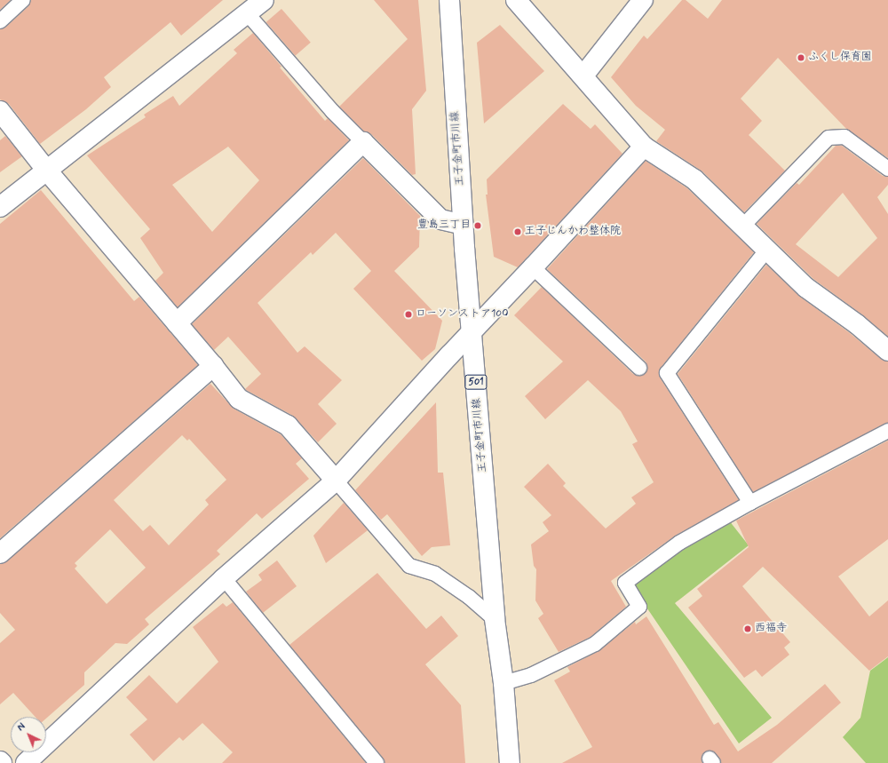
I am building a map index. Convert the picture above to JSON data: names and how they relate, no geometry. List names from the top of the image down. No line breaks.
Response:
{"streets":{"street":["王子金町市川線","501"]},"places":["ふくし保育園","豊島三丁目","王子じんかわ整体院","ローソンストア100","西福寺"],"north":"top left"}
